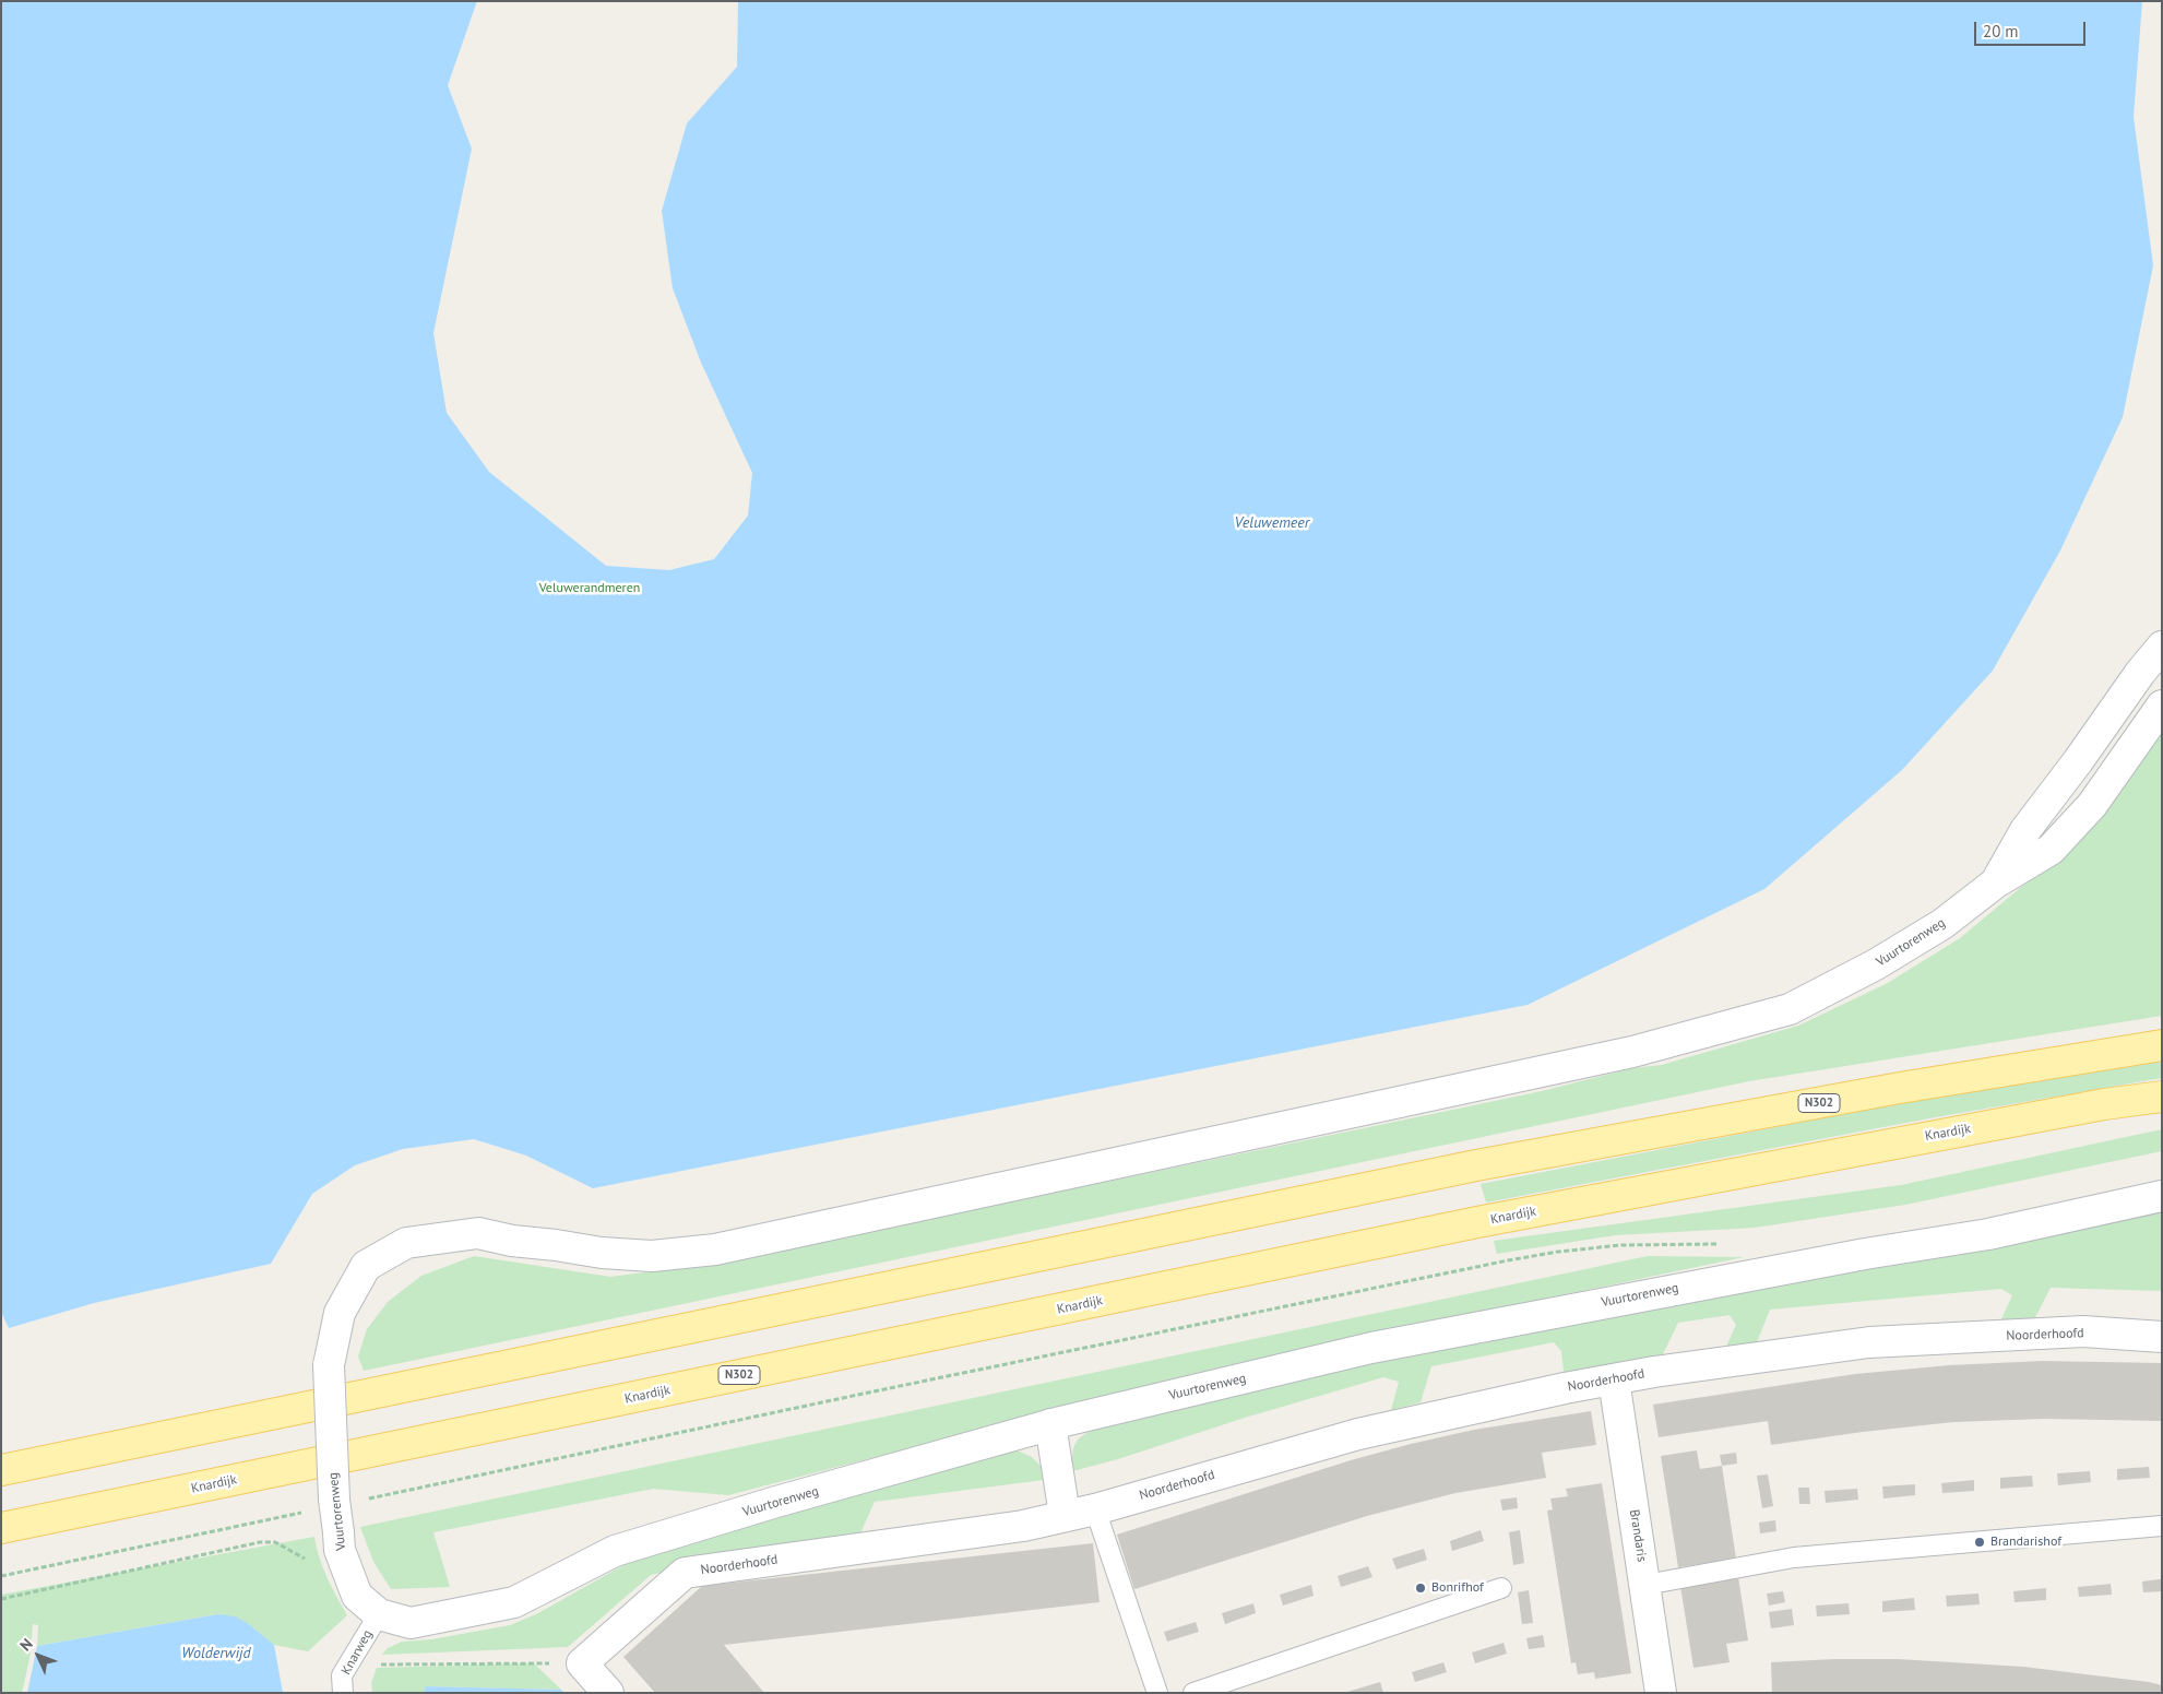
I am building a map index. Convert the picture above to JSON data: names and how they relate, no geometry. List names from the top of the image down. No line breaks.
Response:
{"streets":{"main road":["N302","Knardijk"],"street":["Vuurtorenweg","Noorderhoofd","Brandaris"],"lane":["Knarweg"]},"crossings":[["Vuurtorenweg","Knarweg"],["Noorderhoofd","Brandaris"]],"water":["Veluwemeer","Wolderwijd"],"parks":["Veluwerandmeren"],"places":["Brandarishof","Bonrifhof"],"scale_bar":"20 m","north":"top left"}
